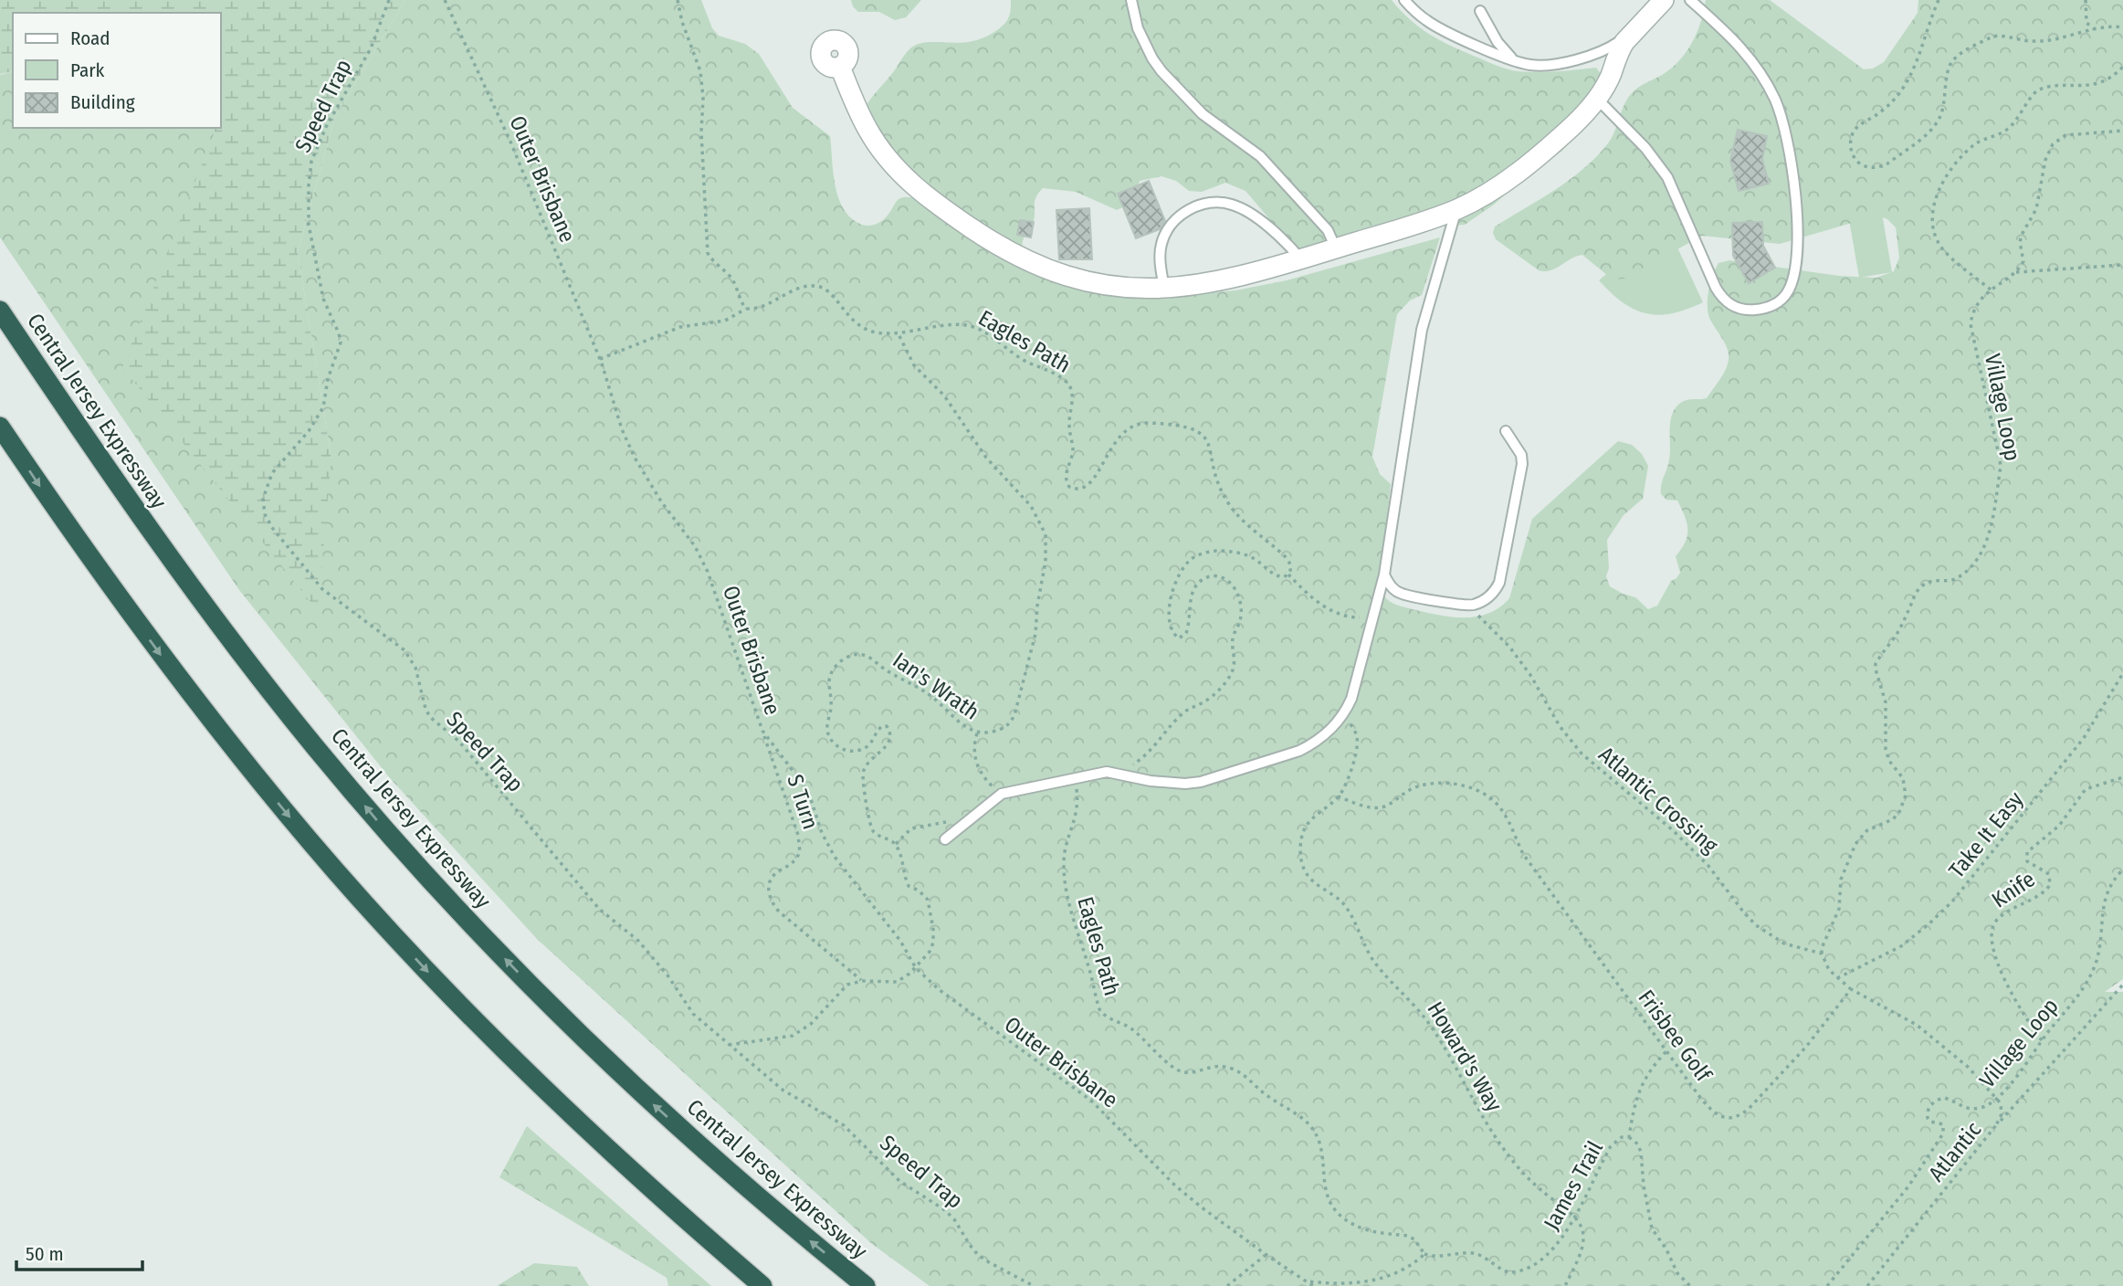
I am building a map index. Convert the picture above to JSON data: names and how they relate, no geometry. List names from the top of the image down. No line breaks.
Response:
{"streets":{"highway":["Central Jersey Expressway"],"path":["Speed Trap","Outer Brisbane","Eagles Path","Village Loop","Ian's Wrath","Atlantic Crossing","S Turn","Take It Easy","Knife","Frisbee Golf","Howard's Way","Atlantic","James Trail"]},"crossings":[["Outer Brisbane","Eagles Path"],["Outer Brisbane","S Turn"],["Eagles Path","Ian's Wrath"],["Eagles Path","James Trail"],["Village Loop","Atlantic Crossing"],["Village Loop","Knife"],["Frisbee Golf","Howard's Way"],["Frisbee Golf","James Trail"],["Howard's Way","James Trail"]],"legend":["Road","Park","Building"],"scale_bar":"50 m"}
